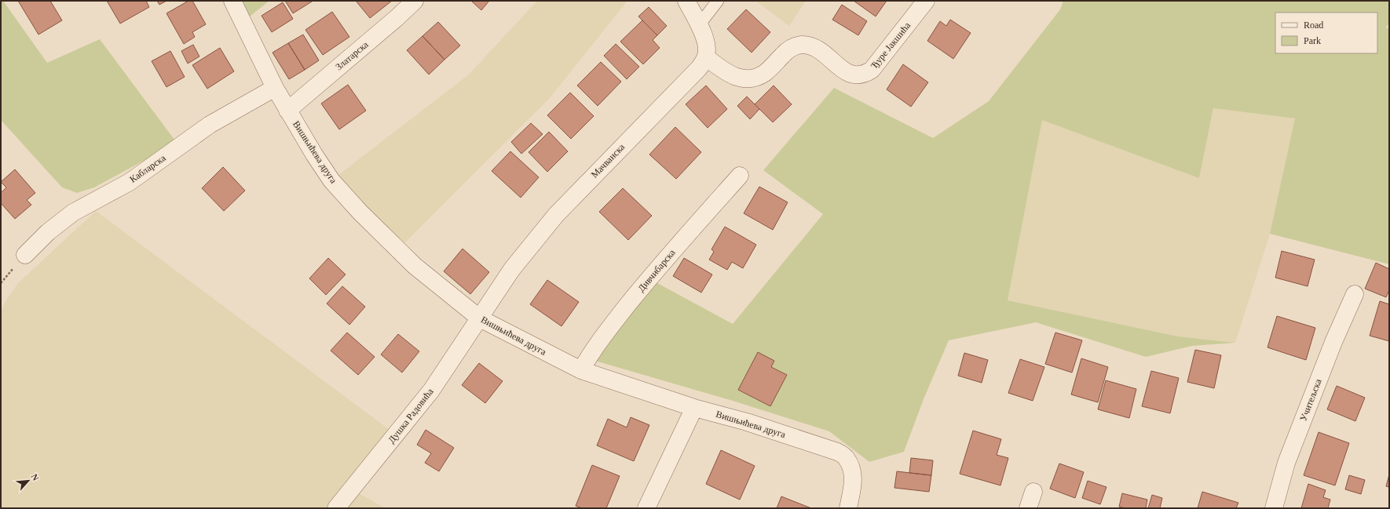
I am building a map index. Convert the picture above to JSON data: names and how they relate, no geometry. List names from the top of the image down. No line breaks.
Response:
{"streets":{"street":["Ђуре Јакшића","Златарска","Вишњићева друга","Мачванска","Кабларска","Дивчибарска","Учитељска","Душка Радовића"]},"crossings":[["Ђуре Јакшића","Мачванска"],["Златарска","Вишњићева друга"],["Вишњићева друга","Мачванска"],["Вишњићева друга","Кабларска"],["Вишњићева друга","Дивчибарска"],["Вишњићева друга","Душка Радовића"],["Мачванска","Душка Радовића"]],"legend":["Road","Park"],"north":"top right"}
